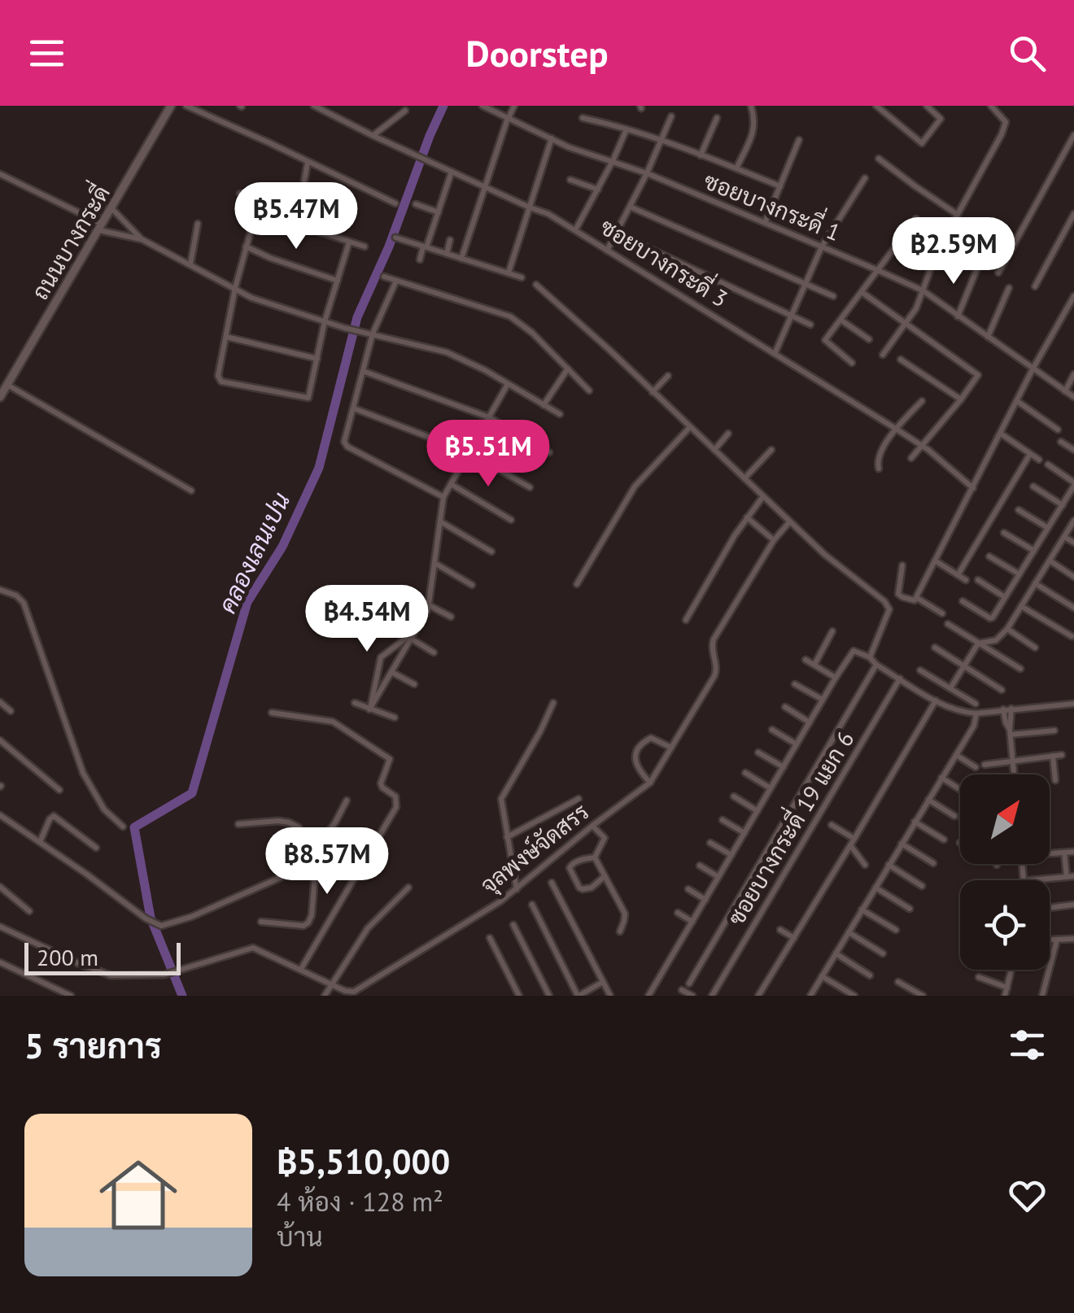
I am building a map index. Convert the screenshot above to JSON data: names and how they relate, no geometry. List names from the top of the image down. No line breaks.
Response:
{"streets":{"street":["ซอยบางกระดี่ 1","ถนนบางกระดี่","ซอยบางกระดี่ 3","ซอยบางกระดี่ 19 แยก 6","จุลพงษ์จัดสรร"]},"water":["คลองเลนเปน"],"scale_bar":"200 m","north":"top right","page":{"header":"Doorstep","price":["฿5.47M","฿2.59M","฿5.51M","฿4.54M","฿8.57M"],"scale":"200 m","heading":"5 รายการ","list":[{"name":"฿5,510,000","note":"4 ห้อง · 128 m² · บ้าน"}]}}
